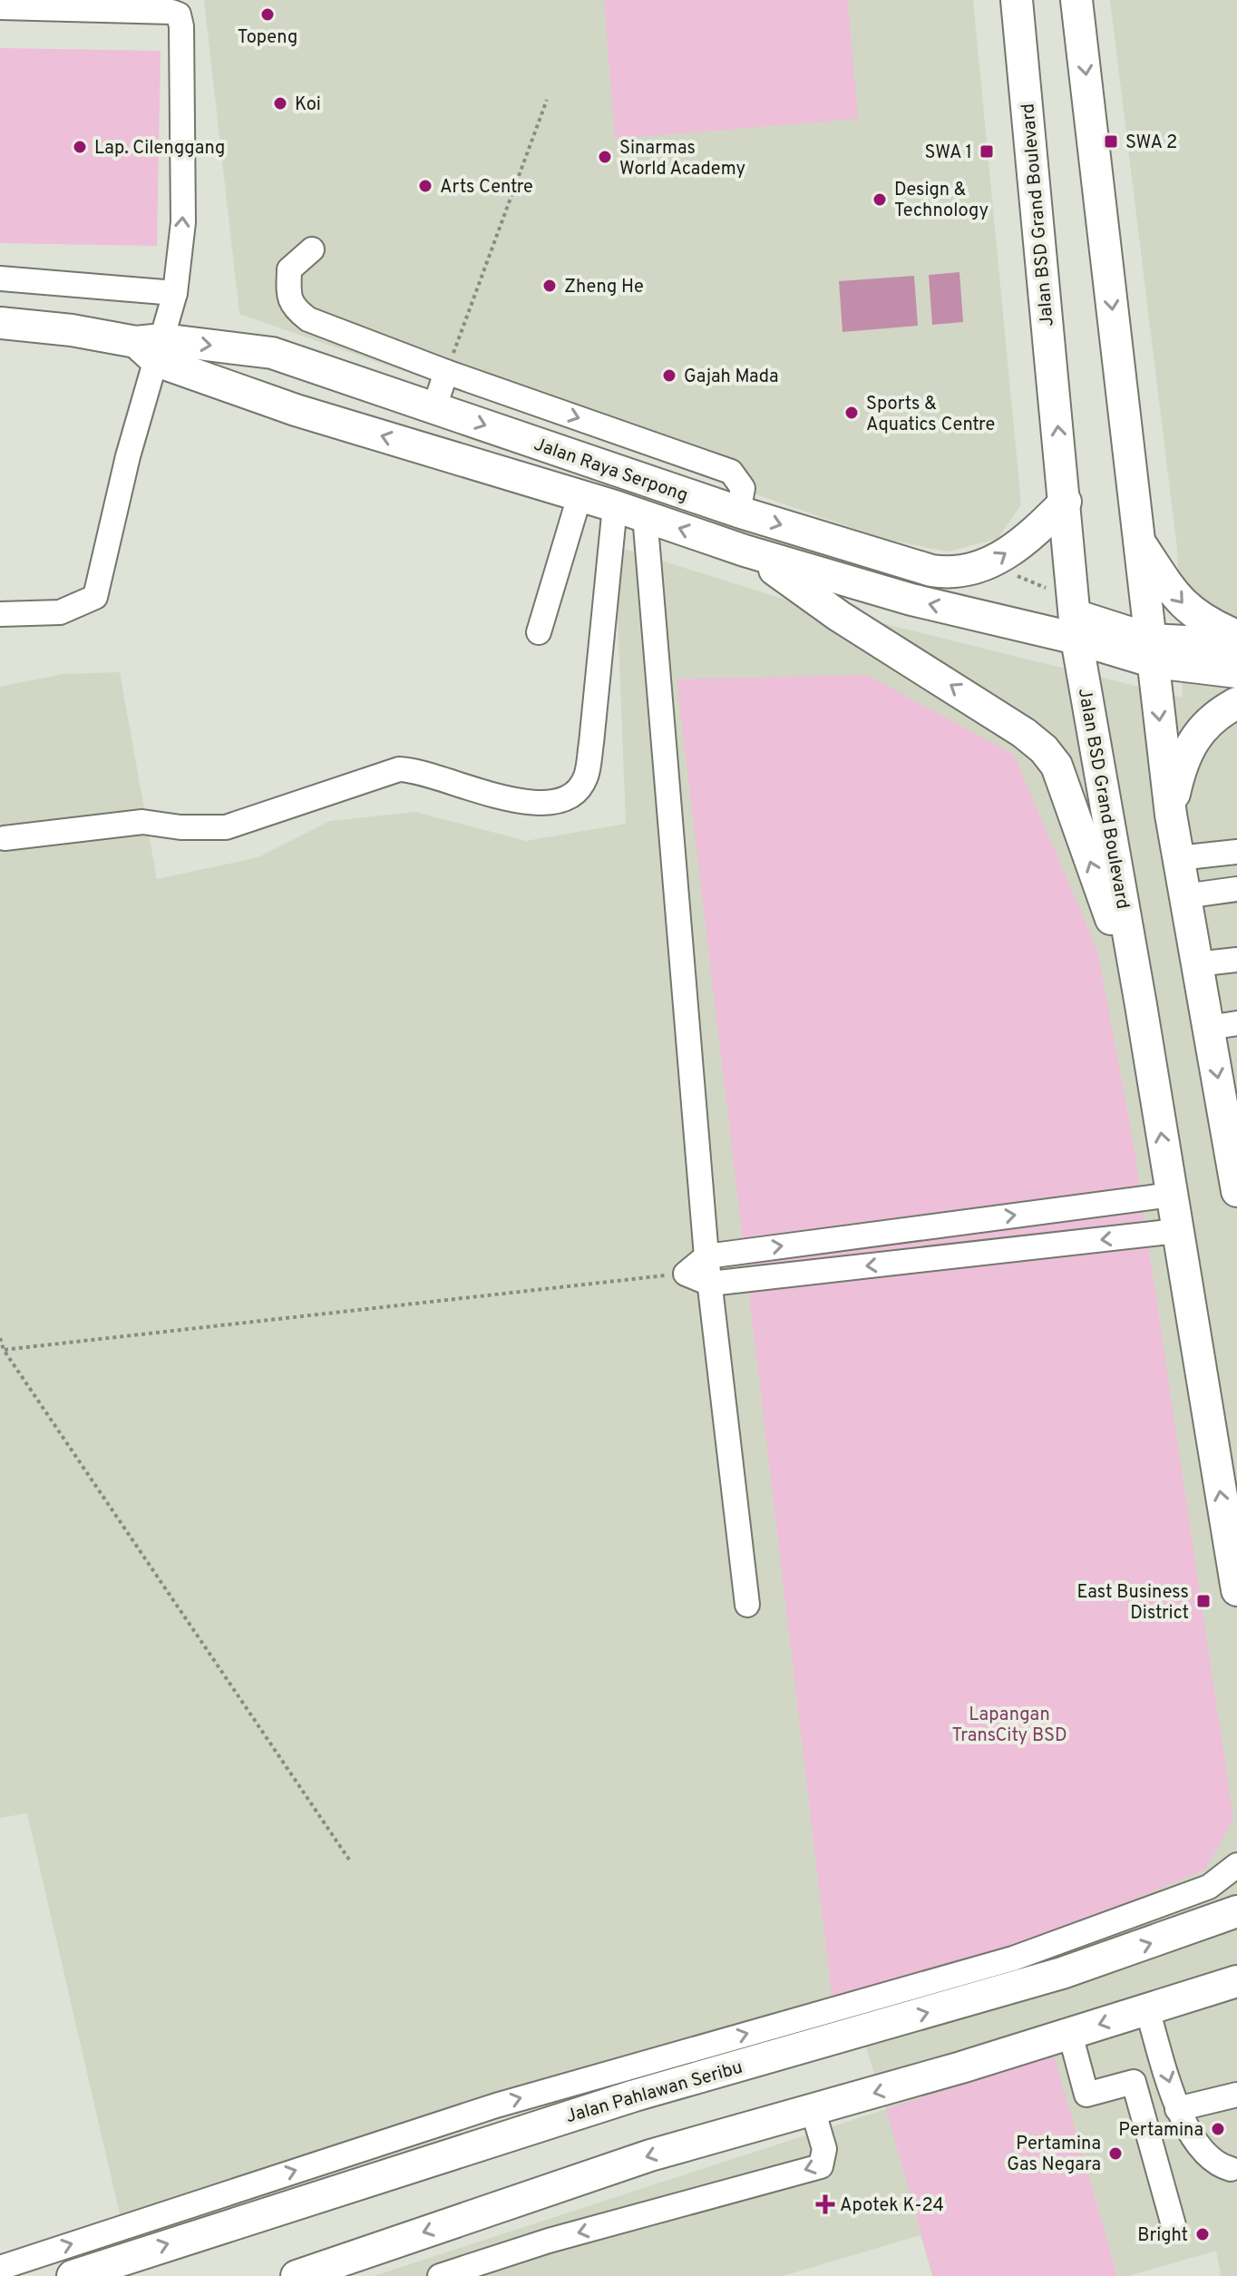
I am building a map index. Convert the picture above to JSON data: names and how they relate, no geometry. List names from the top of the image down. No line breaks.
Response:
{"streets":{"main road":["Jalan BSD Grand Boulevard","Jalan Raya Serpong","Jalan Pahlawan Seribu"]},"crossings":[["Jalan BSD Grand Boulevard","Jalan Raya Serpong"]],"parks":["Lapangan TransCity BSD"],"places":{"other":["Topeng","Koi","Lap. Cilenggang","Sinarmas World Academy","Arts Centre","Design & Technology","Zheng He","Gajah Mada","Sports & Aquatics Centre","Pertamina","Pertamina Gas Negara","Bright"],"transit":["SWA 2","SWA 1","East Business District"],"health":["Apotek K-24"]}}
